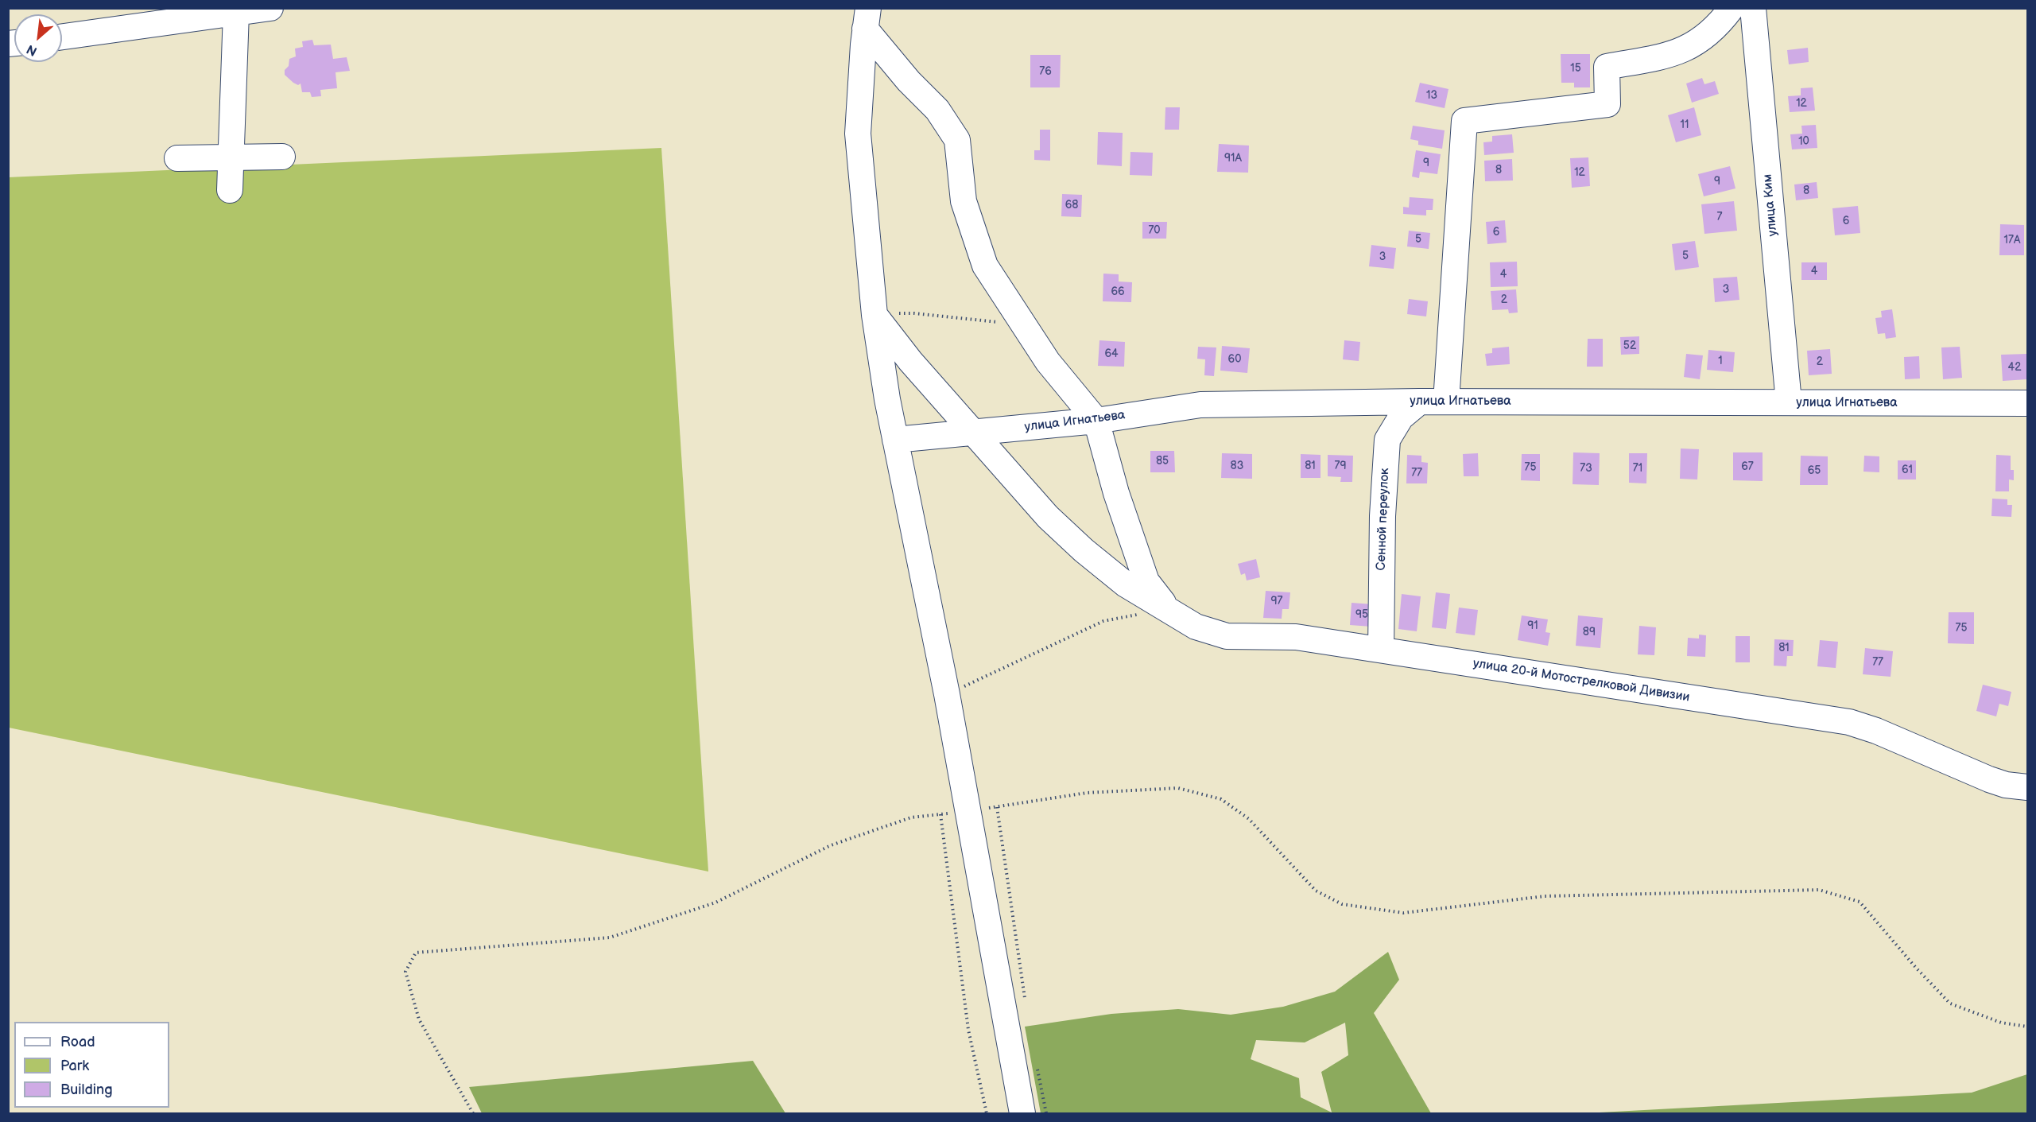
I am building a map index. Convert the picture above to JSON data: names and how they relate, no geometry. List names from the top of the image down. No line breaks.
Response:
{"streets":{"street":["улица Ким","улица Игнатьева","Сенной переулок","улица 20-й Мотострелковой Дивизии"]},"crossings":[["улица Ким","улица Игнатьева"],["улица Игнатьева","Сенной переулок"],["улица Игнатьева","улица 20-й Мотострелковой Дивизии"],["Сенной переулок","улица 20-й Мотострелковой Дивизии"]],"house_numbers":["15","76","13","12","11","10","91А","9","8","12","9","8","68","7","6","70","6","5","17А","5","3","4","4","3","66","2","52","64","60","1","2","42","85","83","81","79","67","75","73","71","61","65","77","97","95","91","75","89","81","77"],"legend":["Road","Park","Building"],"north":"bottom left"}
